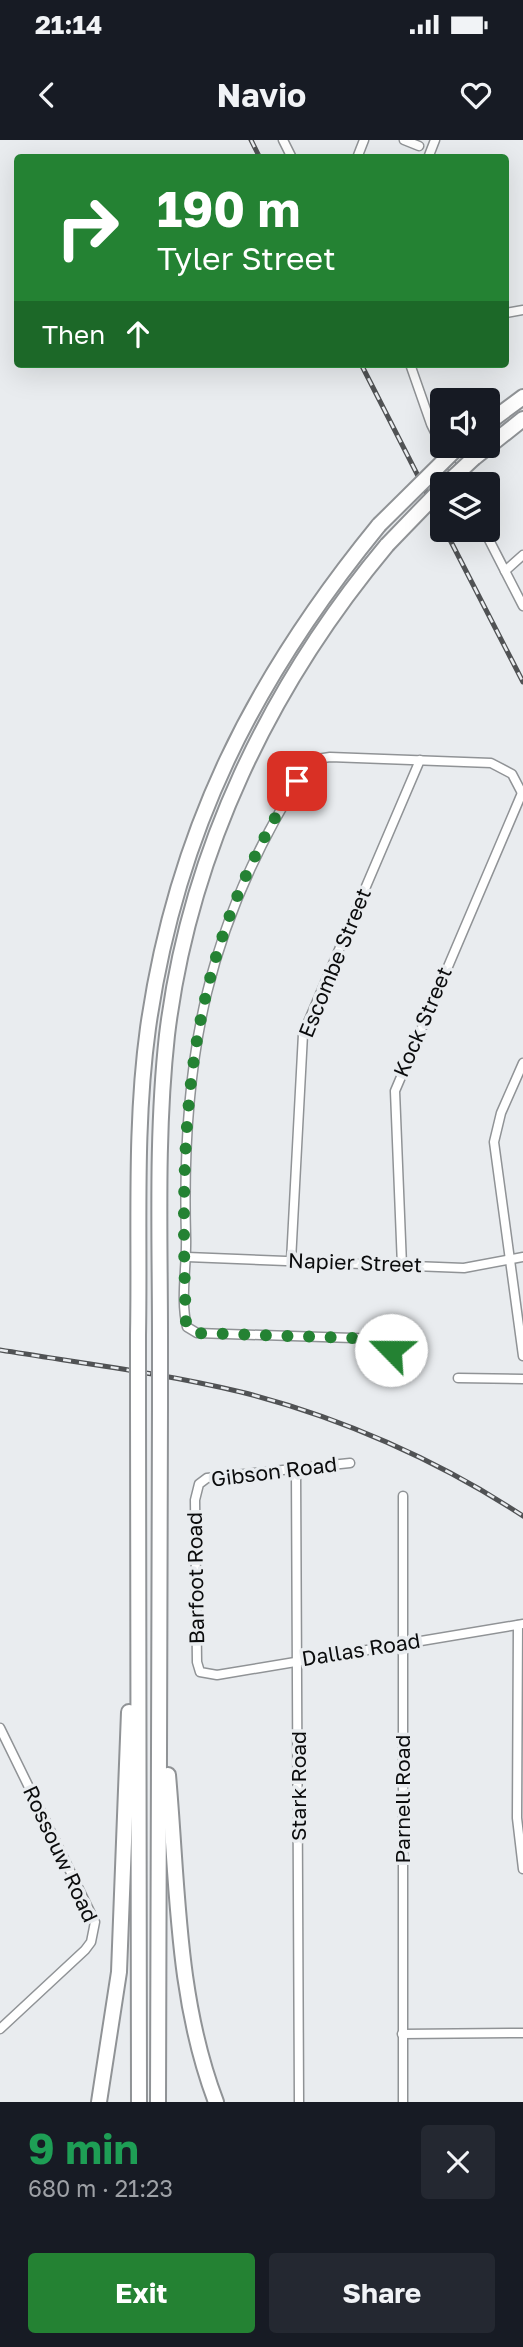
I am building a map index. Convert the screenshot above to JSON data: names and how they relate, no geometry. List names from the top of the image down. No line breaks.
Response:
{"streets":{"street":["Escombe Street","Kock Street","Napier Street","Gibson Road","Barfoot Road","Dallas Road","Stark Road","Parnell Road","Rossouw Road"]},"crossings":[["Escombe Street","Napier Street"],["Kock Street","Napier Street"],["Gibson Road","Barfoot Road"],["Gibson Road","Stark Road"],["Barfoot Road","Dallas Road"],["Dallas Road","Stark Road"],["Dallas Road","Parnell Road"]],"page":{"status":"21:14","header":"Navio","turn":["190 m","Tyler Street"],"then":"Then","heading":["9 min","680 m · 21:23"],"buttons":["Exit","Share"]}}
